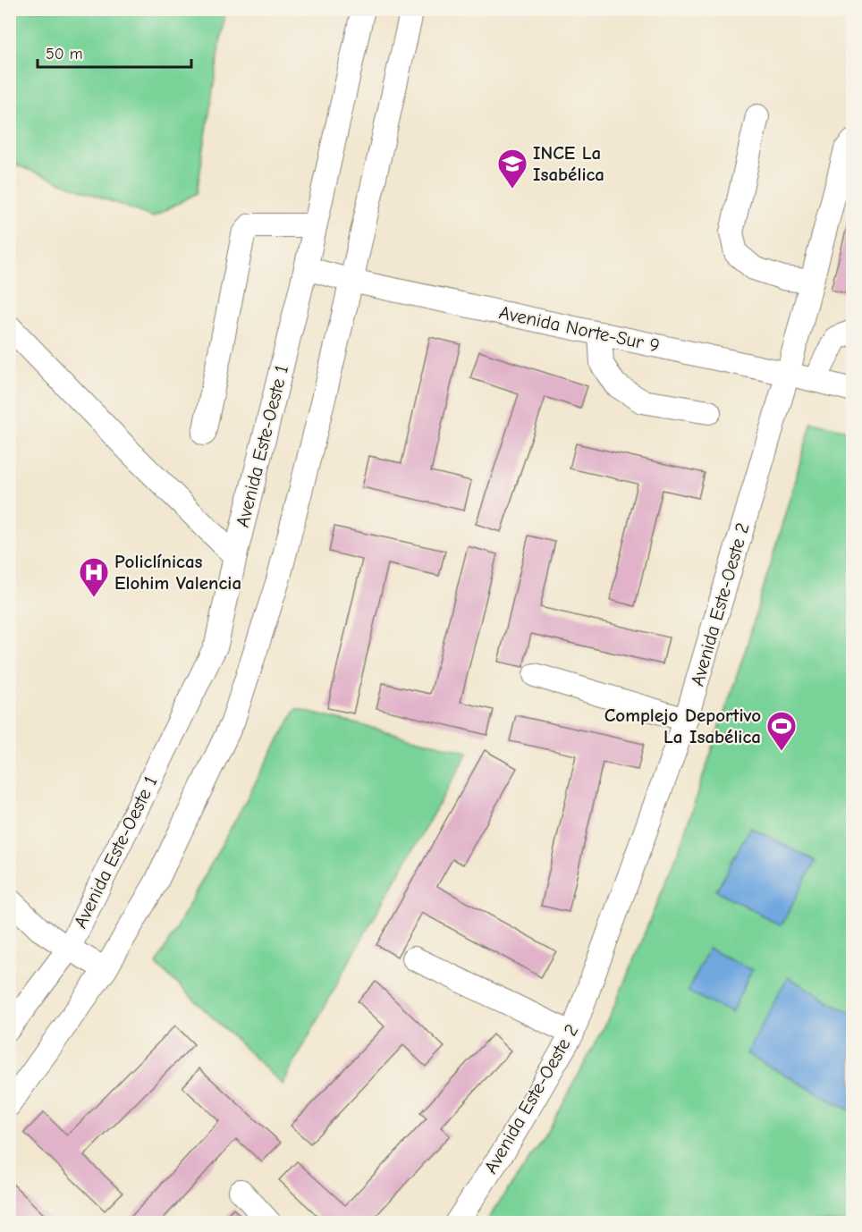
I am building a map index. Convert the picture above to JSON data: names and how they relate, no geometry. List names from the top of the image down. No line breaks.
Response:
{"streets":{"street":["Avenida Norte-Sur 9","Avenida Este-Oeste 1","Avenida Este-Oeste 2"]},"crossings":[["Avenida Norte-Sur 9","Avenida Este-Oeste 1"],["Avenida Norte-Sur 9","Avenida Este-Oeste 2"]],"places":{"school or university":["INCE La Isabélica"],"hospital":["Policlínicas Elohim Valencia"],"sports":["Complejo Deportivo La Isabélica"]},"scale_bar":"50 m"}
